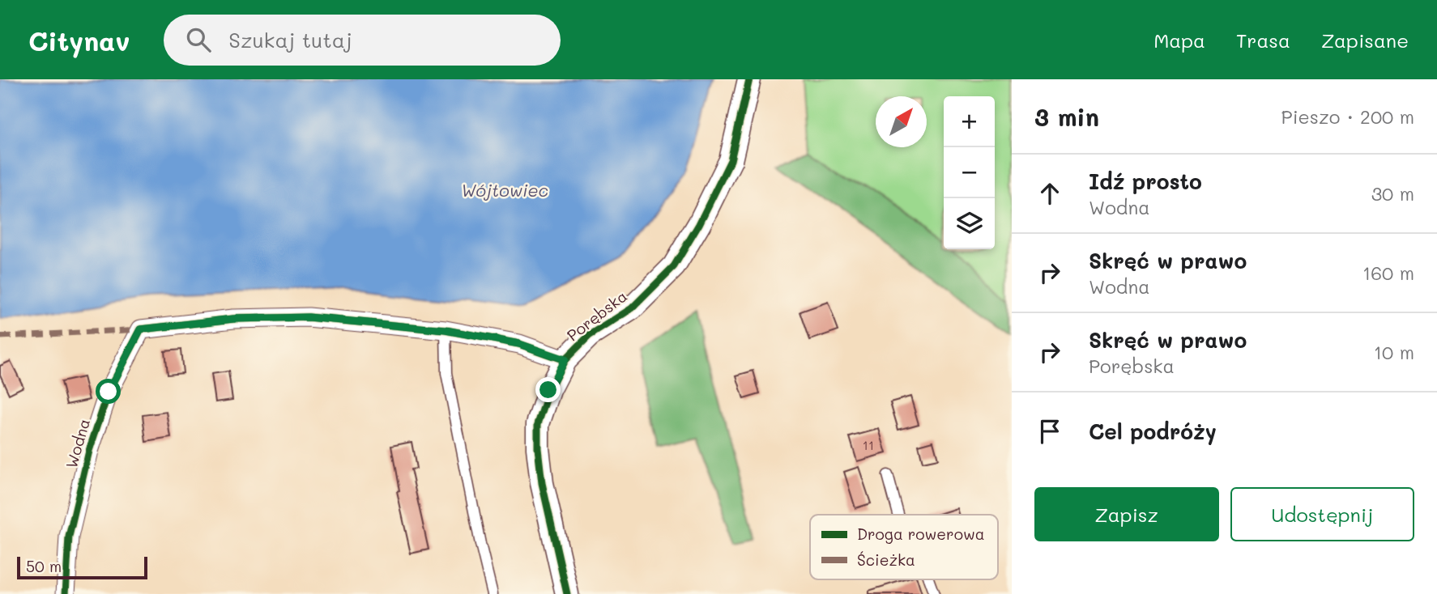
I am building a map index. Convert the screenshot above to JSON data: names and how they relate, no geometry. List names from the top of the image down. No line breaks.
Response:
{"streets":{"street":["Porębska","Wodna"]},"crossings":[["Porębska","Wodna"]],"water":["Wójtowiec"],"house_numbers":["11"],"legend":["Droga rowerowa","Ścieżka"],"scale_bar":"50 m","north":"top right","page":{"header":"Citynav","search":"Szukaj tutaj","nav":["Mapa","Trasa","Zapisane"],"heading":["3 min","Pieszo · 200 m"],"map_buttons":["+","−"],"list":[["Idź prosto","Wodna","30 m"],["Skręć w prawo","Wodna","160 m"],["Skręć w prawo","Porębska","10 m"],"Cel podróży"],"buttons":["Zapisz","Udostępnij"],"scale":"50 m"}}
